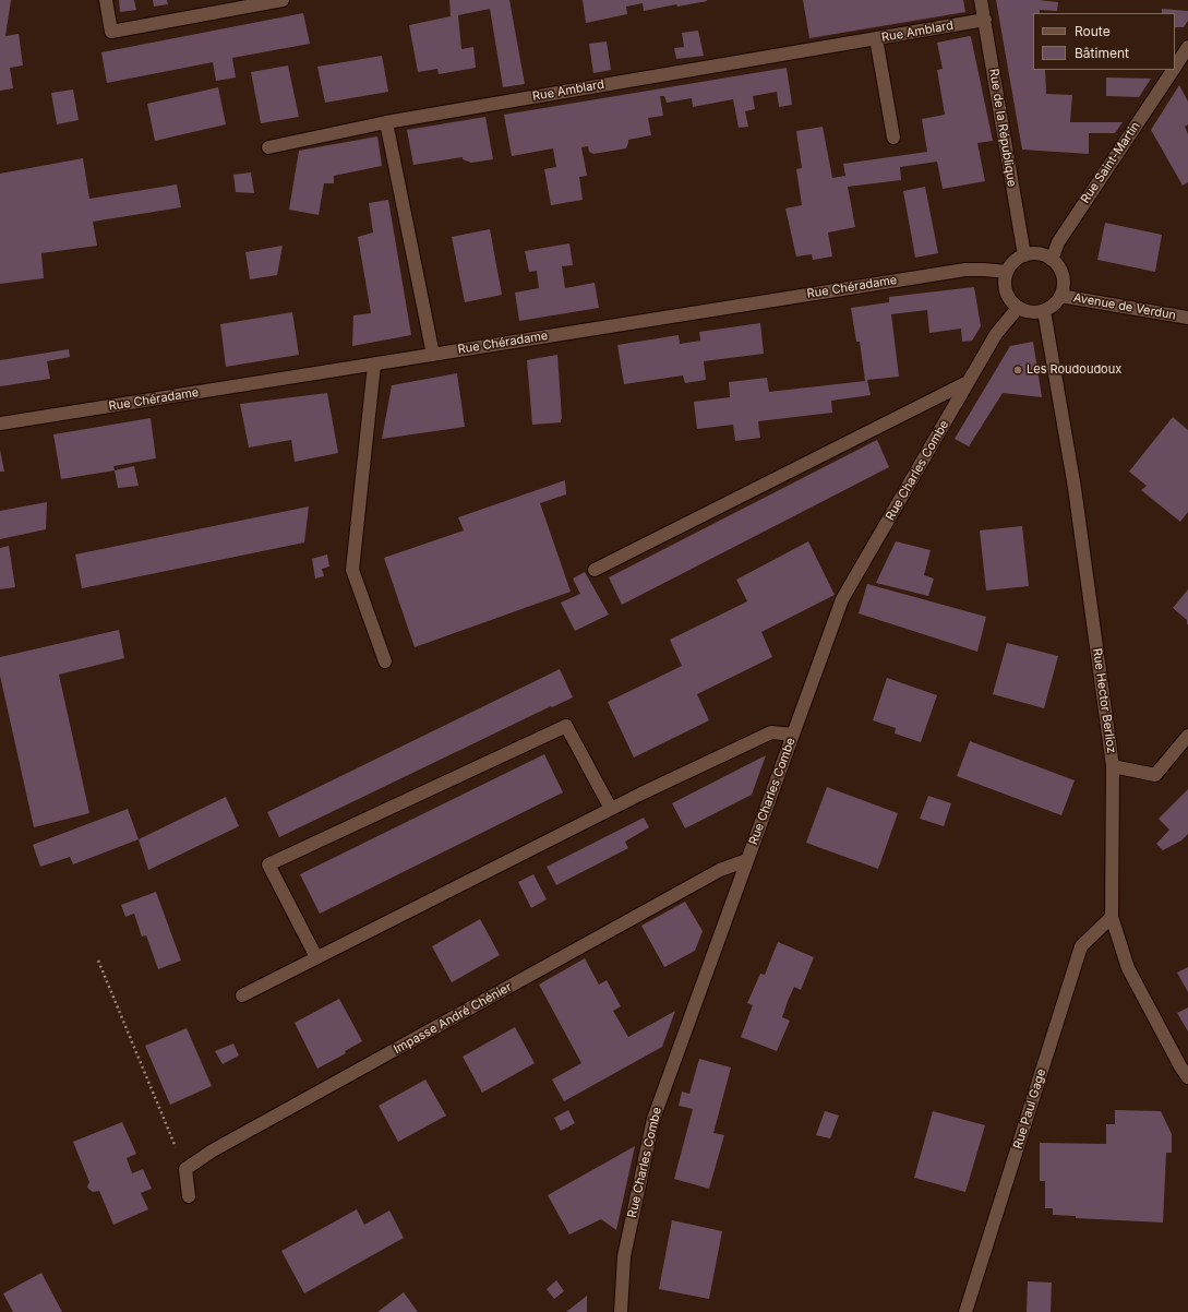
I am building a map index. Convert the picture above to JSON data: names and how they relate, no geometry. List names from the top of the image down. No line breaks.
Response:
{"streets":{"street":["Rue Amblard","Rue de la République","Rue Saint-Martin","Rue Chéradame","Avenue de Verdun","Rue Charles Combe","Rue Hector Berlioz","Impasse André Chénier","Rue Paul Gage"]},"crossings":[["Rue Amblard","Rue de la République"],["Rue de la République","Rue Saint-Martin"],["Rue de la République","Rue Chéradame"],["Rue de la République","Avenue de Verdun"],["Rue de la République","Rue Charles Combe"],["Rue de la République","Rue Hector Berlioz"],["Rue Saint-Martin","Rue Chéradame"],["Rue Saint-Martin","Avenue de Verdun"],["Rue Saint-Martin","Rue Charles Combe"],["Rue Saint-Martin","Rue Hector Berlioz"],["Rue Chéradame","Avenue de Verdun"],["Rue Chéradame","Rue Charles Combe"],["Rue Chéradame","Rue Hector Berlioz"],["Avenue de Verdun","Rue Charles Combe"],["Avenue de Verdun","Rue Hector Berlioz"],["Rue Charles Combe","Rue Hector Berlioz"],["Rue Charles Combe","Impasse André Chénier"],["Rue Hector Berlioz","Rue Paul Gage"]],"places":["Les Roudoudoux"],"legend":["Route","Bâtiment"]}
